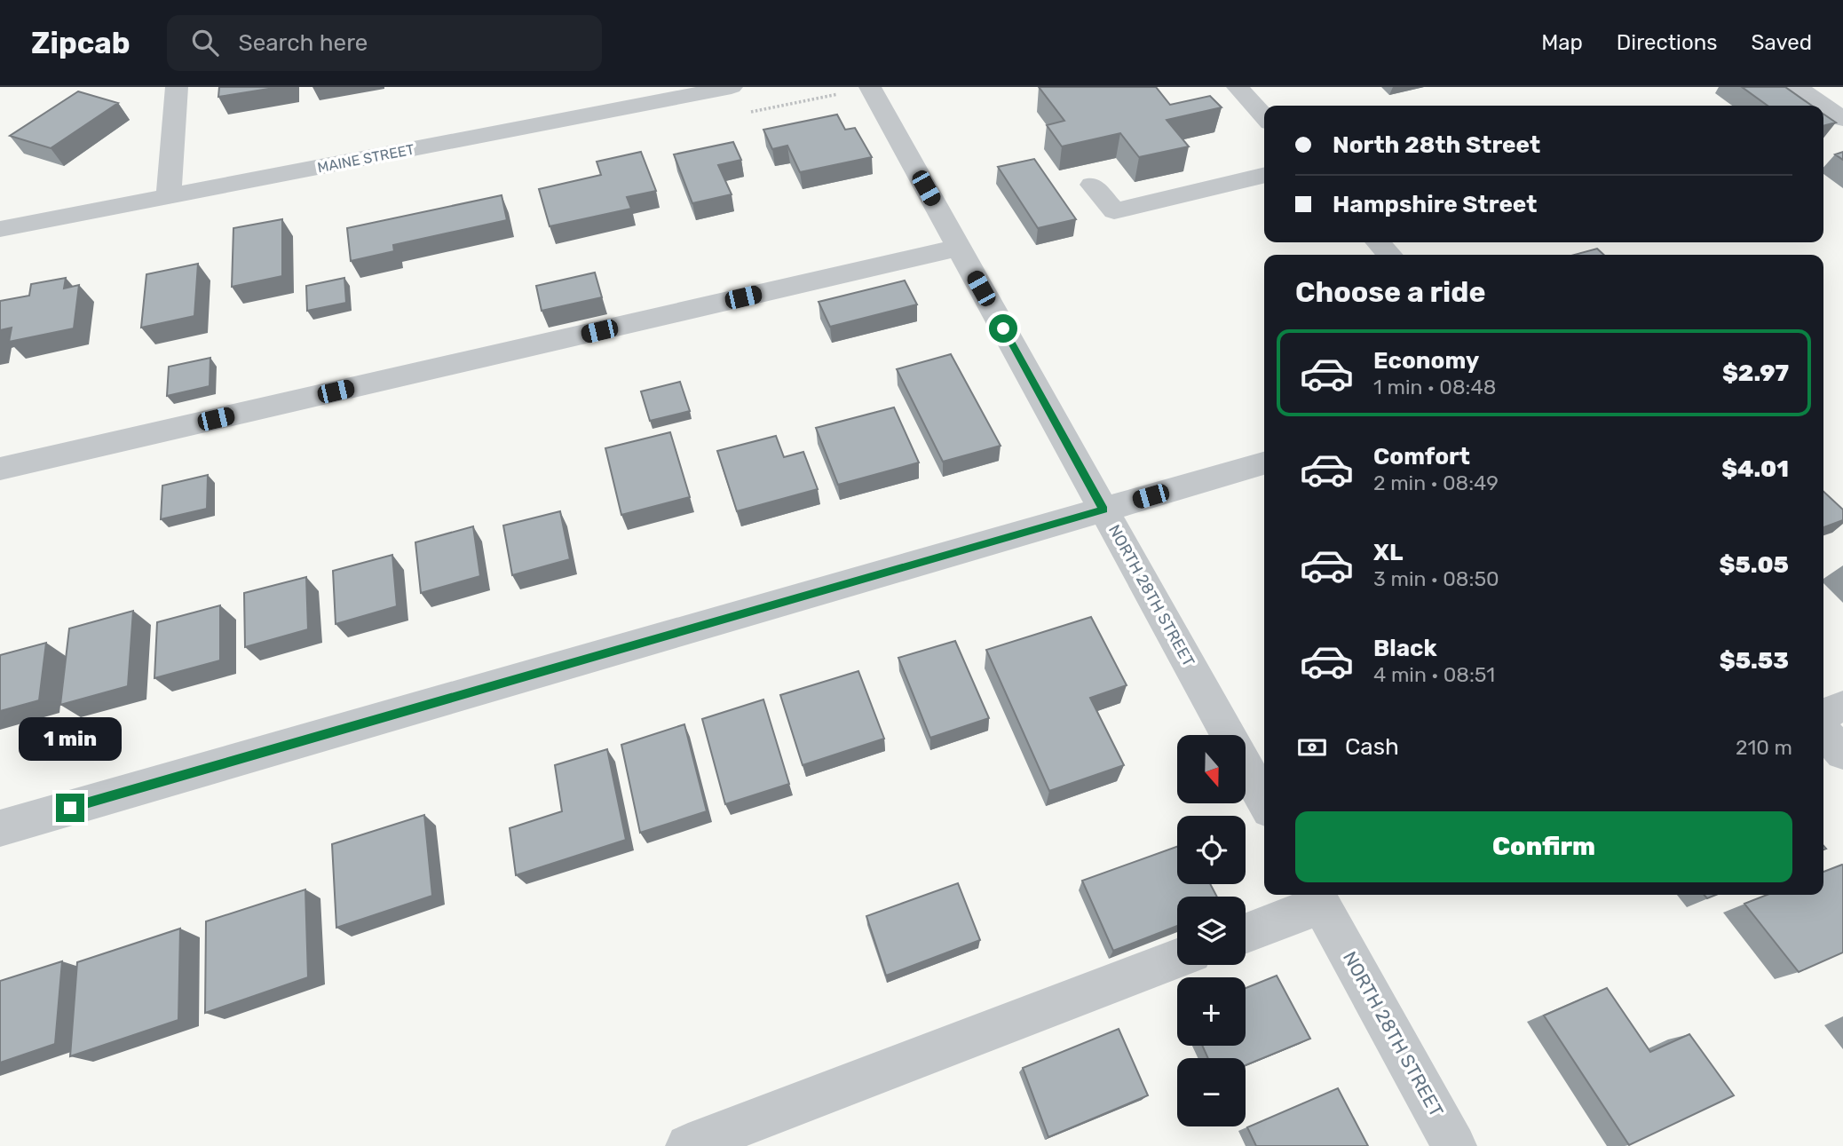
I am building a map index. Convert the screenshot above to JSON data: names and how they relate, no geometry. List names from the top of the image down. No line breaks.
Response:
{"streets":{"street":["MAINE STREET","NORTH 28TH STREET"]},"north":"bottom","page":{"header":"Zipcab","search":"Search here","nav":["Map","Directions","Saved"],"banner":["North 28th Street","Hampshire Street"],"heading":"Choose a ride","list":[{"name":"Economy","note":"1 min · 08:48","value":"$2.97"},{"name":"Comfort","note":"2 min · 08:49","value":"$4.01"},{"name":"XL","note":"3 min · 08:50","value":"$5.05"},{"name":"Black","note":"4 min · 08:51","value":"$5.53"}],"pay":["Cash","210 m"],"bubble":"1 min","map_buttons":["+","−"],"buttons":"Confirm"}}
